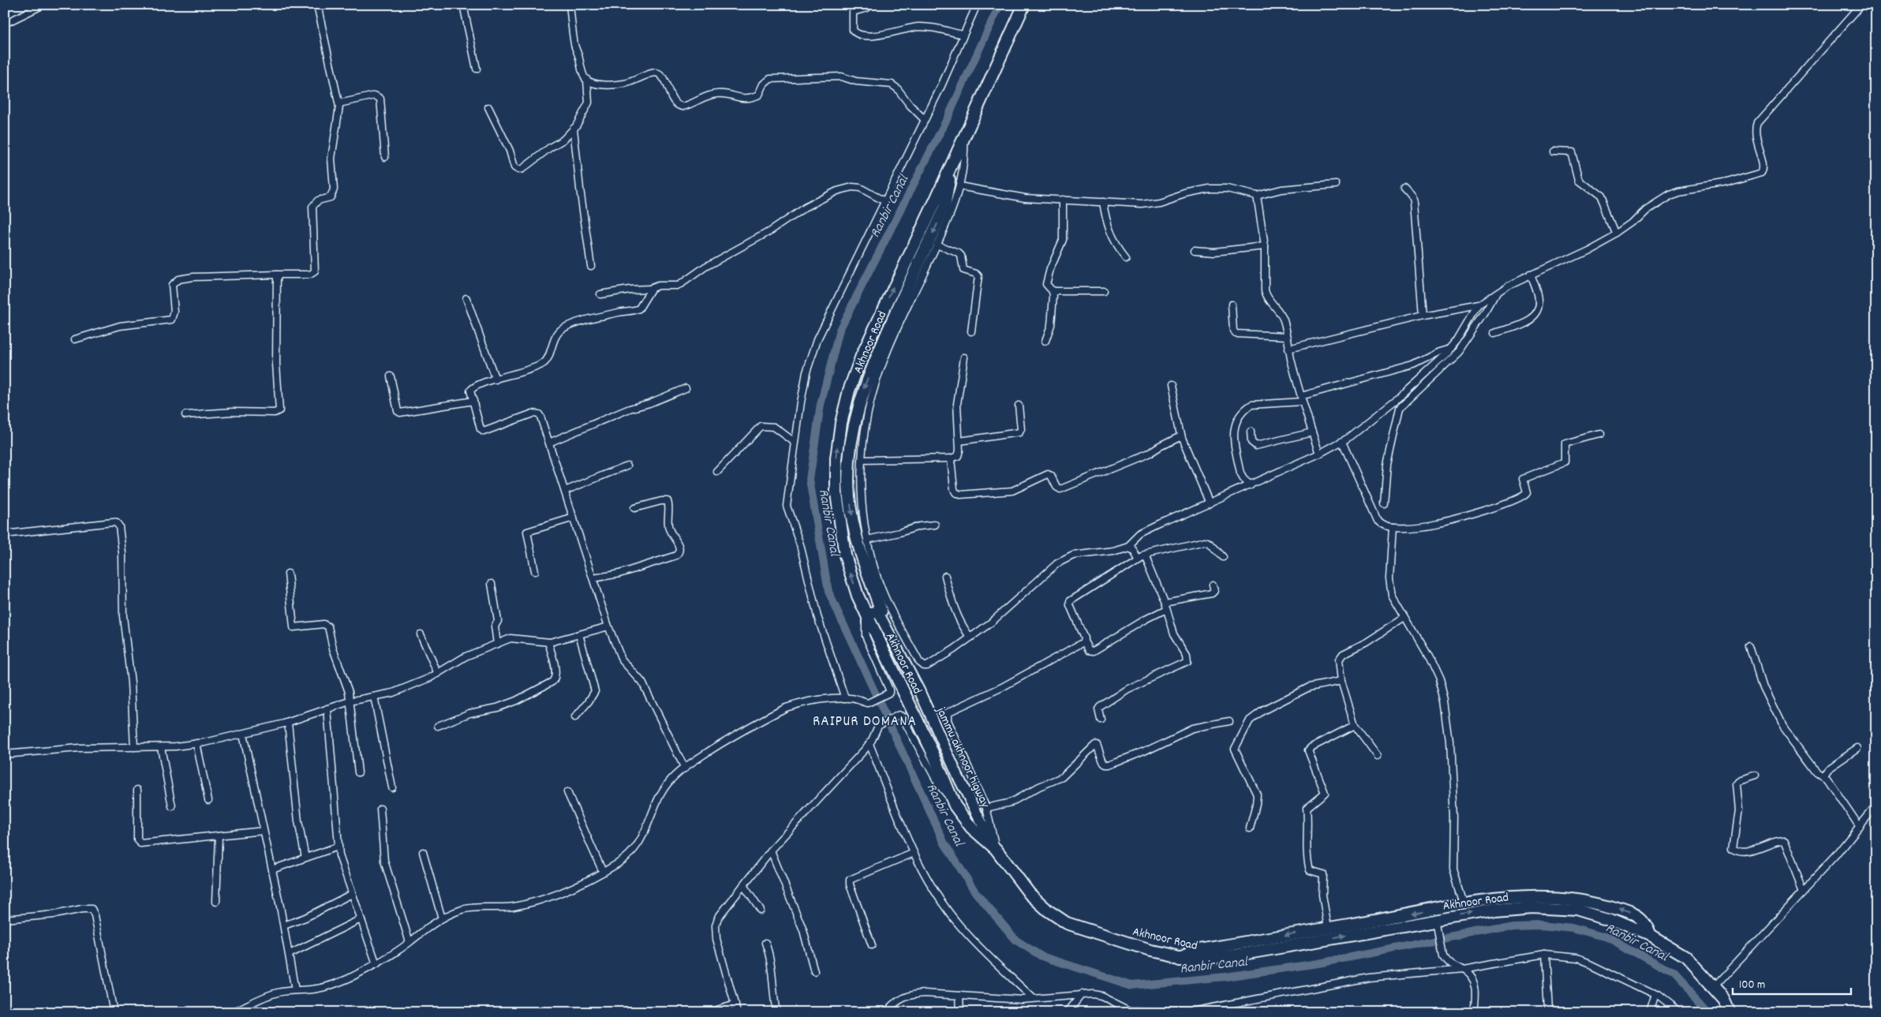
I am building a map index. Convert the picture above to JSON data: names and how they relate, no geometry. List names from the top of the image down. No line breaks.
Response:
{"streets":{"highway":["Akhnoor Road"],"main road":["jammu akhnoor higway"]},"crossings":[["Akhnoor Road","jammu akhnoor higway"]],"districts":["RAIPUR DOMANA"],"water":["Ranbir Canal"],"scale_bar":"100 m"}
